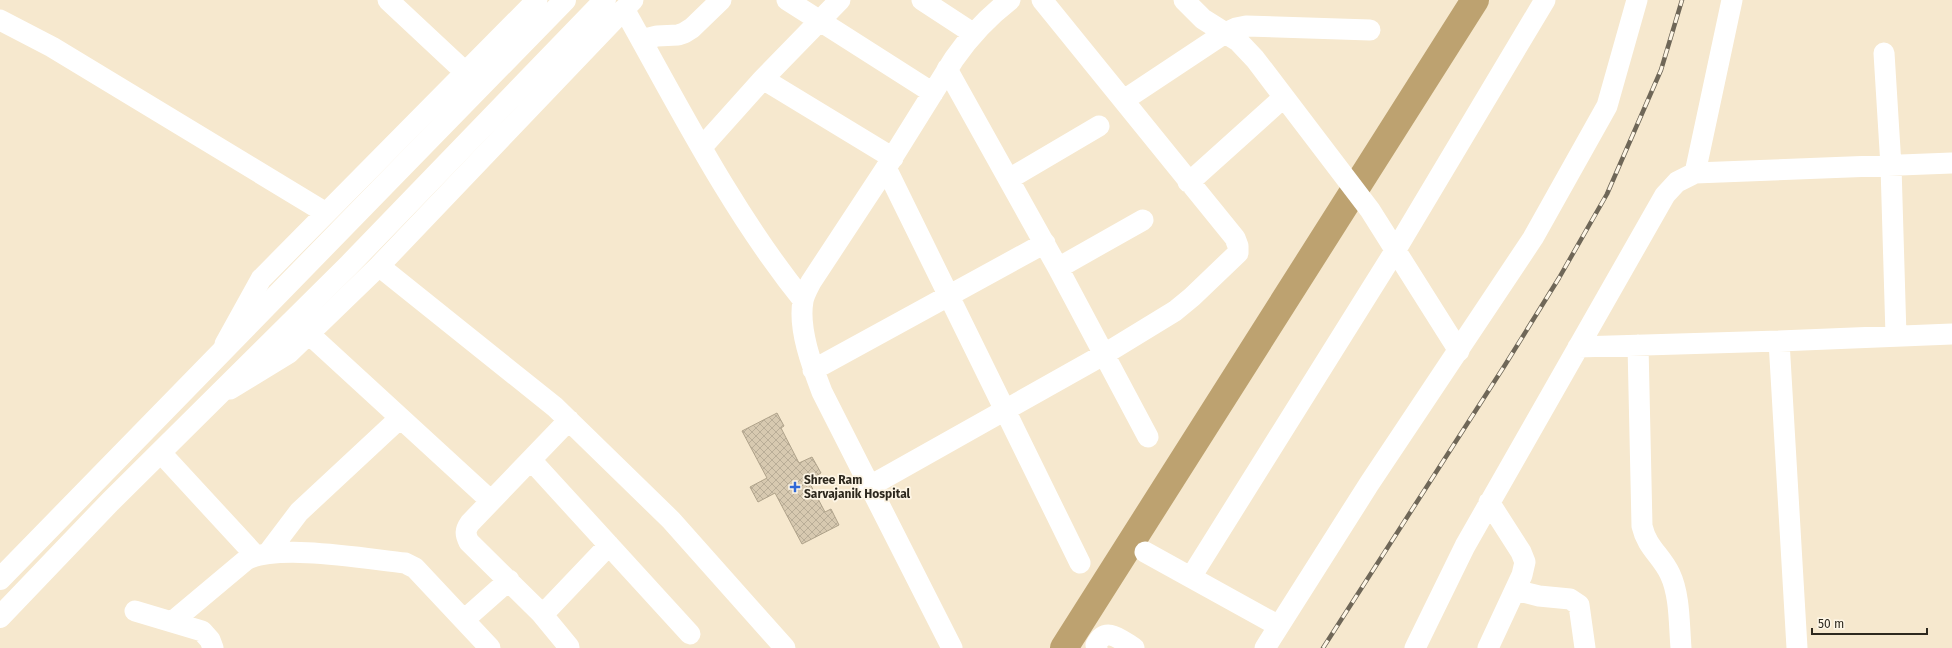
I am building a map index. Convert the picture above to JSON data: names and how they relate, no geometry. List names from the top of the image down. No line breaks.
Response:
{"places":{"health":["Shree Ram Sarvajanik Hospital"]},"scale_bar":"50 m"}
